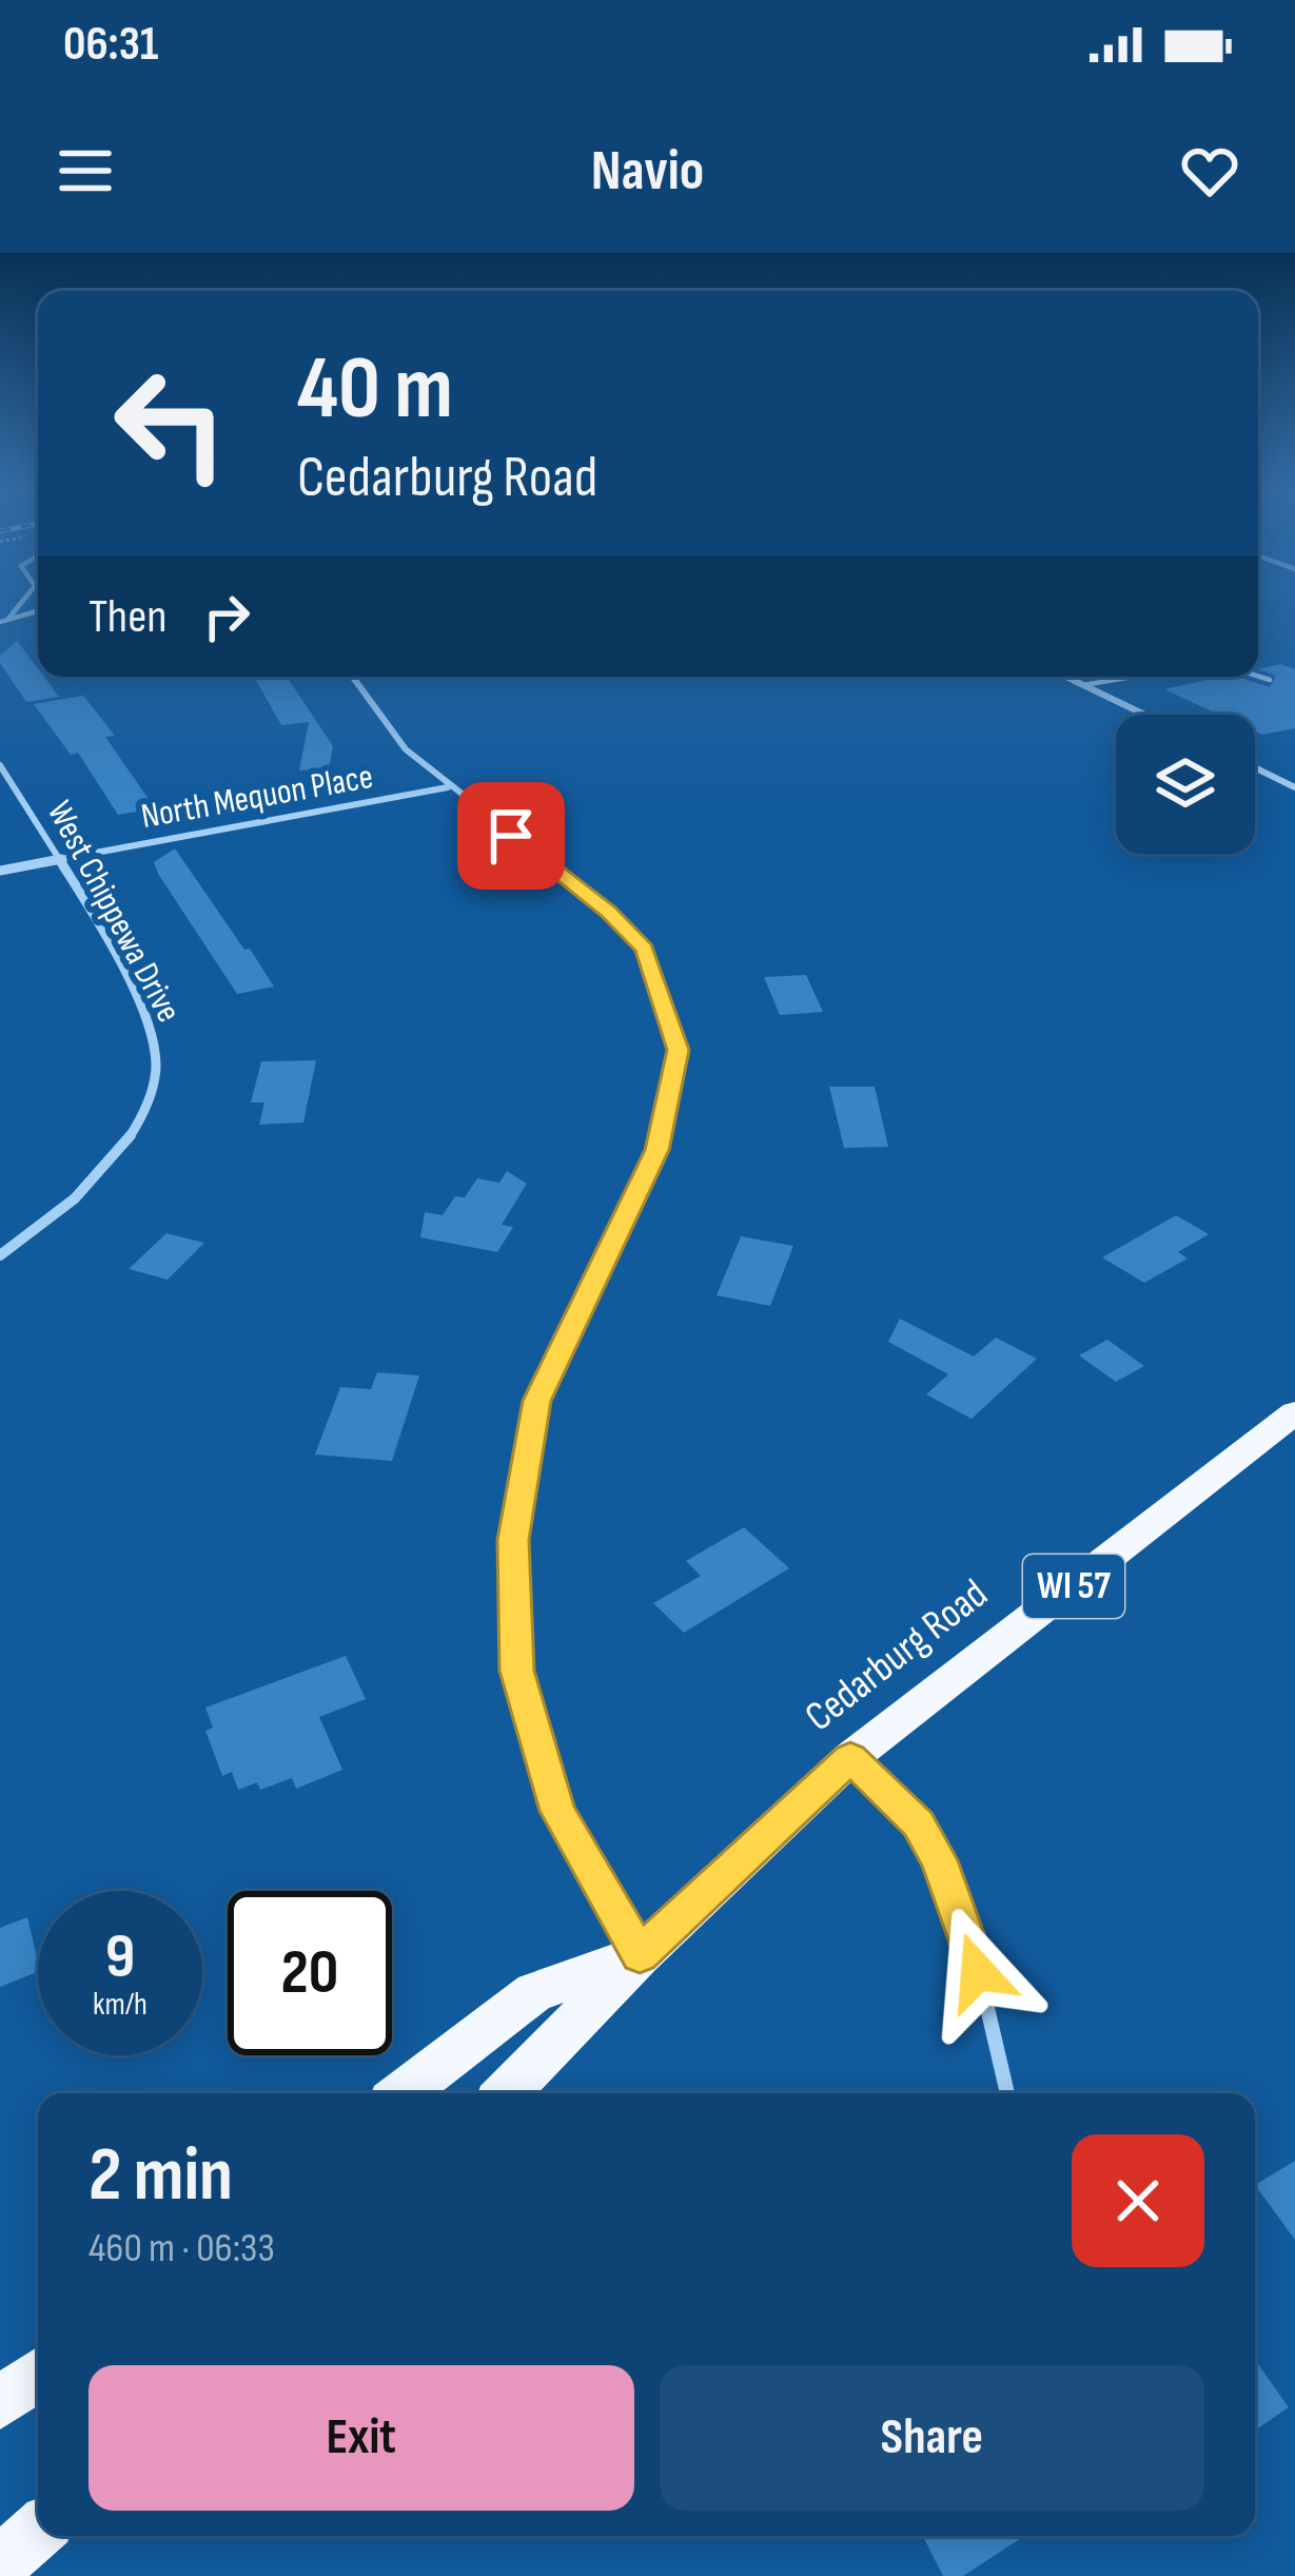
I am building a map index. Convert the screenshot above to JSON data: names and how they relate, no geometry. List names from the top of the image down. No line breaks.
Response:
{"streets":{"main road":["WI 57","Cedarburg Road"],"street":["North Mequon Place","West Chippewa Drive"]},"crossings":[["North Mequon Place","West Chippewa Drive"]],"page":{"status":"06:31","header":"Navio","turn":["40 m","Cedarburg Road"],"then":"Then","speed":"9 km/h","limit":"20","heading":["2 min","460 m · 06:33"],"buttons":["Exit","Share"]}}
